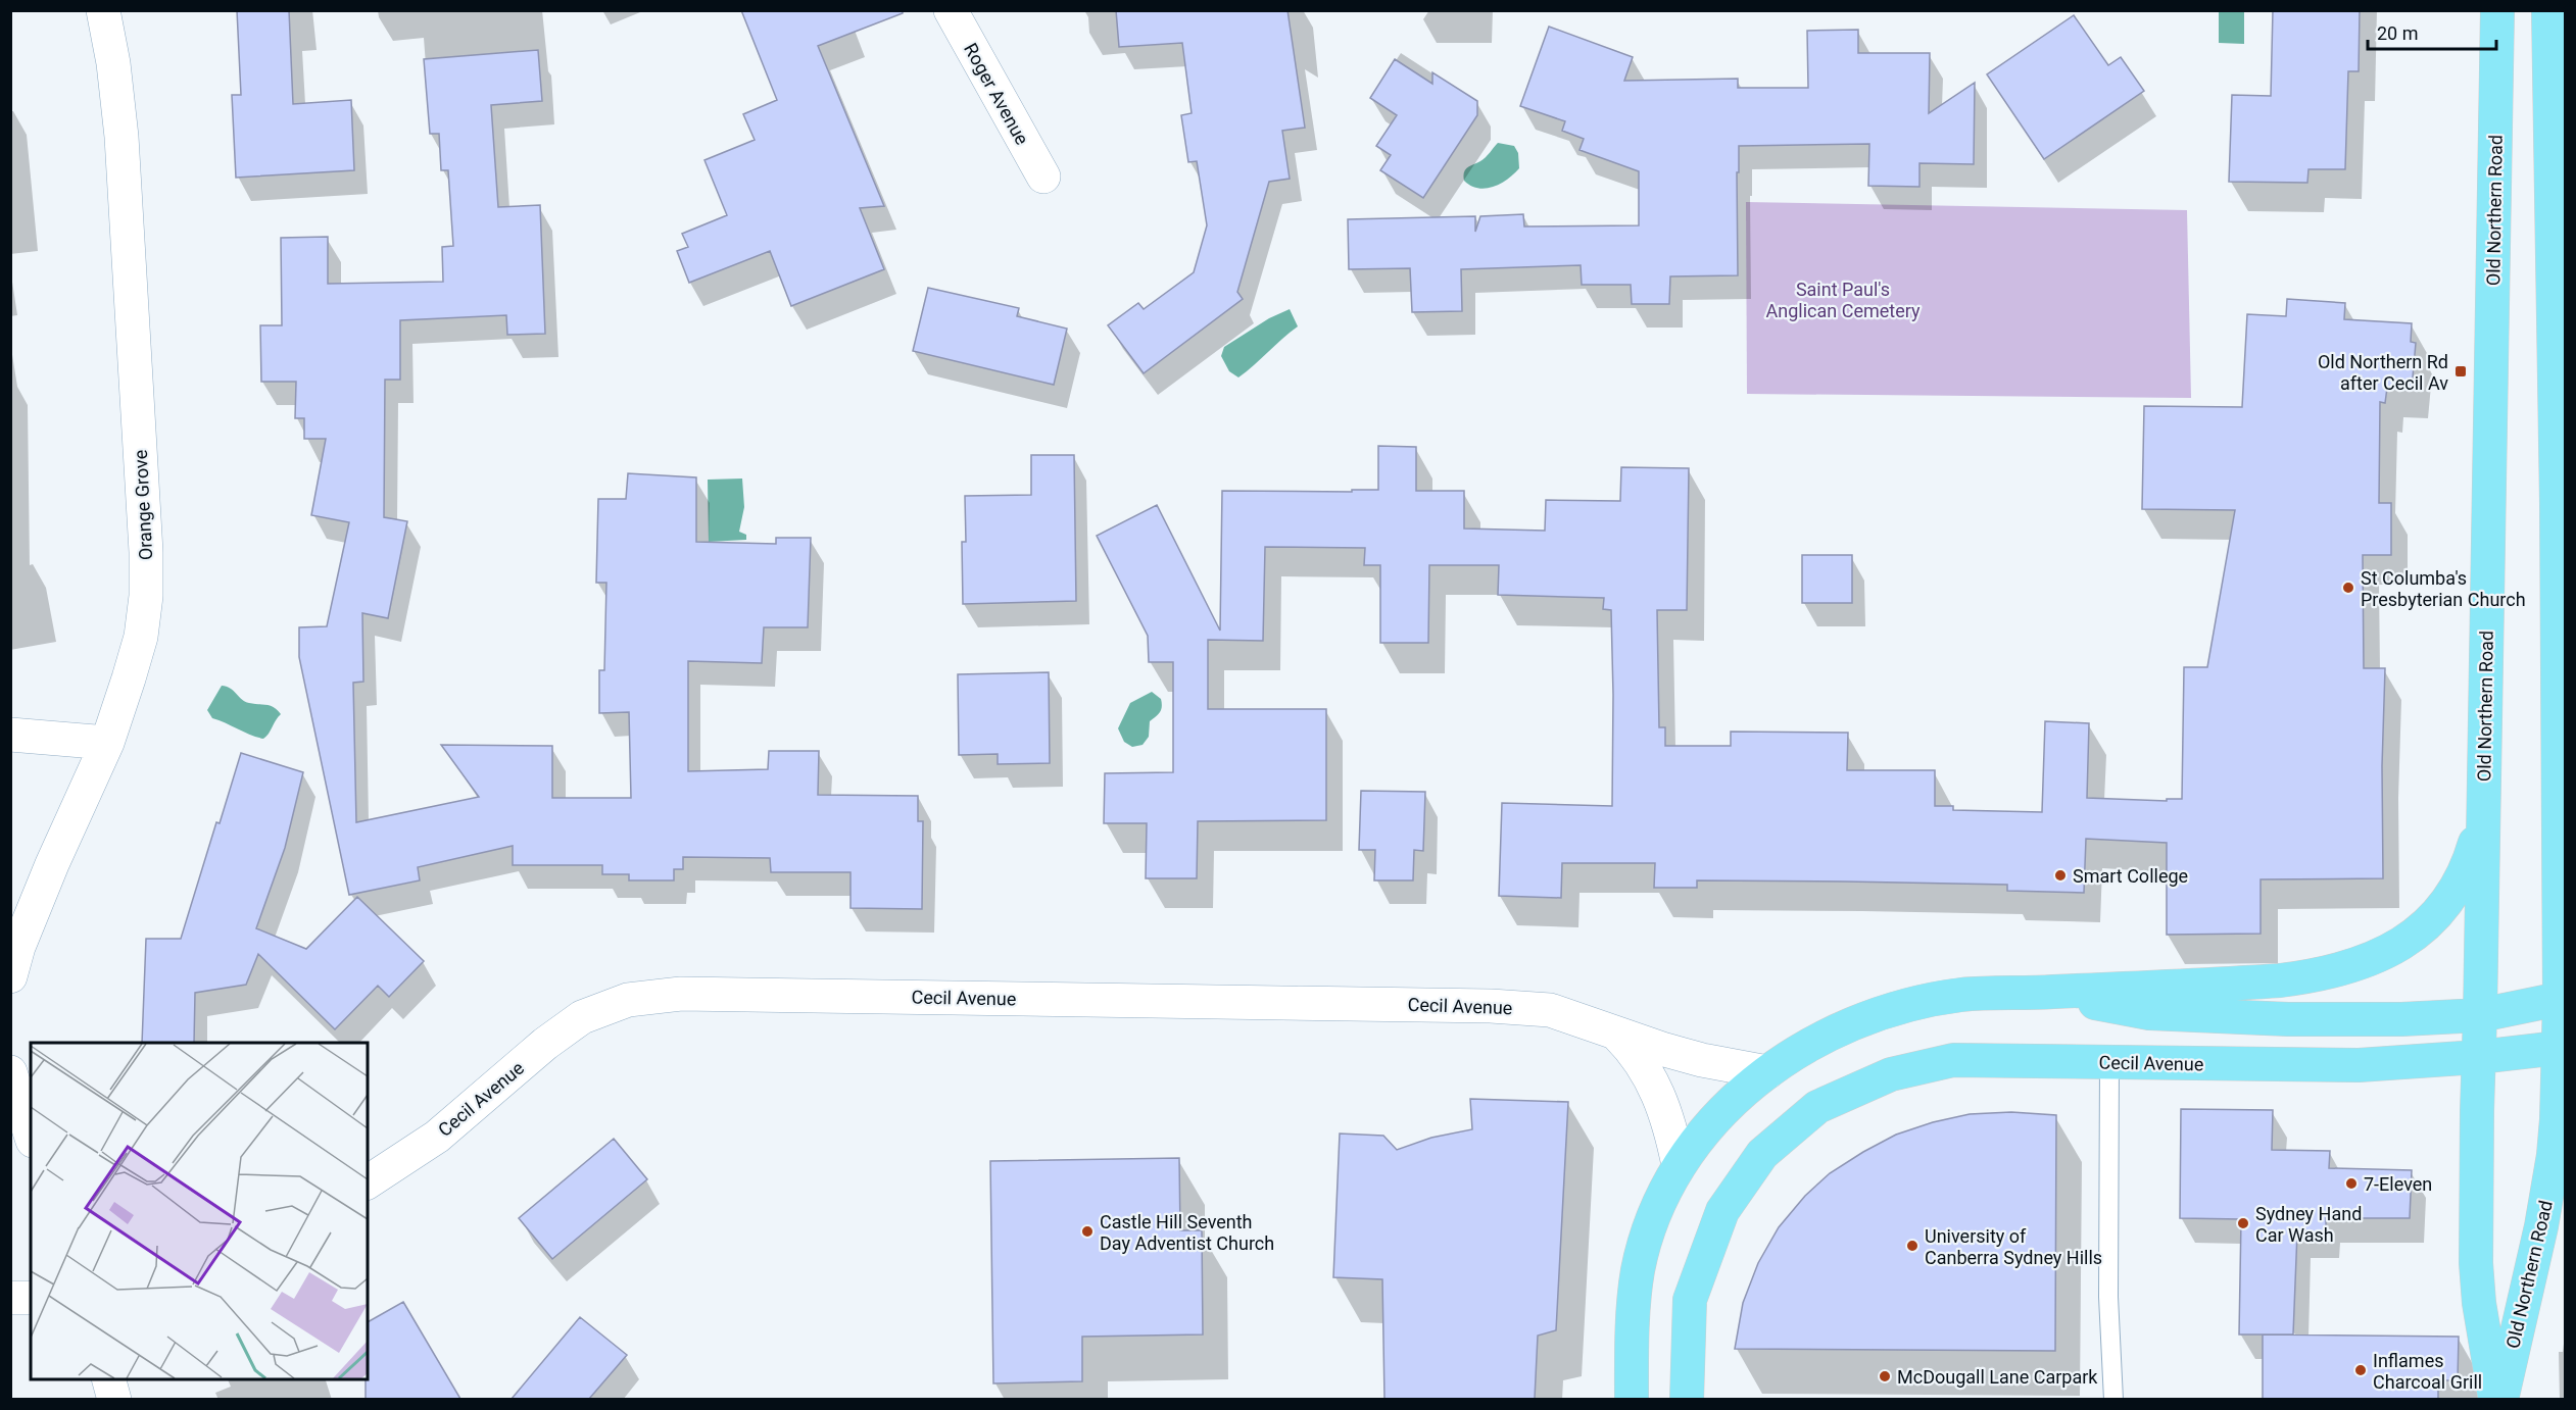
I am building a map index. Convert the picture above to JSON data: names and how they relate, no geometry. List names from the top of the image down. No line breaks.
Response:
{"streets":{"main road":["Old Northern Road","Cecil Avenue"],"street":["Roger Avenue","Orange Grove"]},"crossings":[["Old Northern Road","Cecil Avenue"]],"parks":["Saint Paul's Anglican Cemetery"],"places":{"transit":["Old Northern Rd after Cecil Av"],"other":["St Columba's Presbyterian Church","Smart College","7-Eleven","Sydney Hand Car Wash","Castle Hill Seventh Day Adventist Church","University of Canberra Sydney Hills","Inflames Charcoal Grill","McDougall Lane Carpark"]},"scale_bar":"20 m"}
